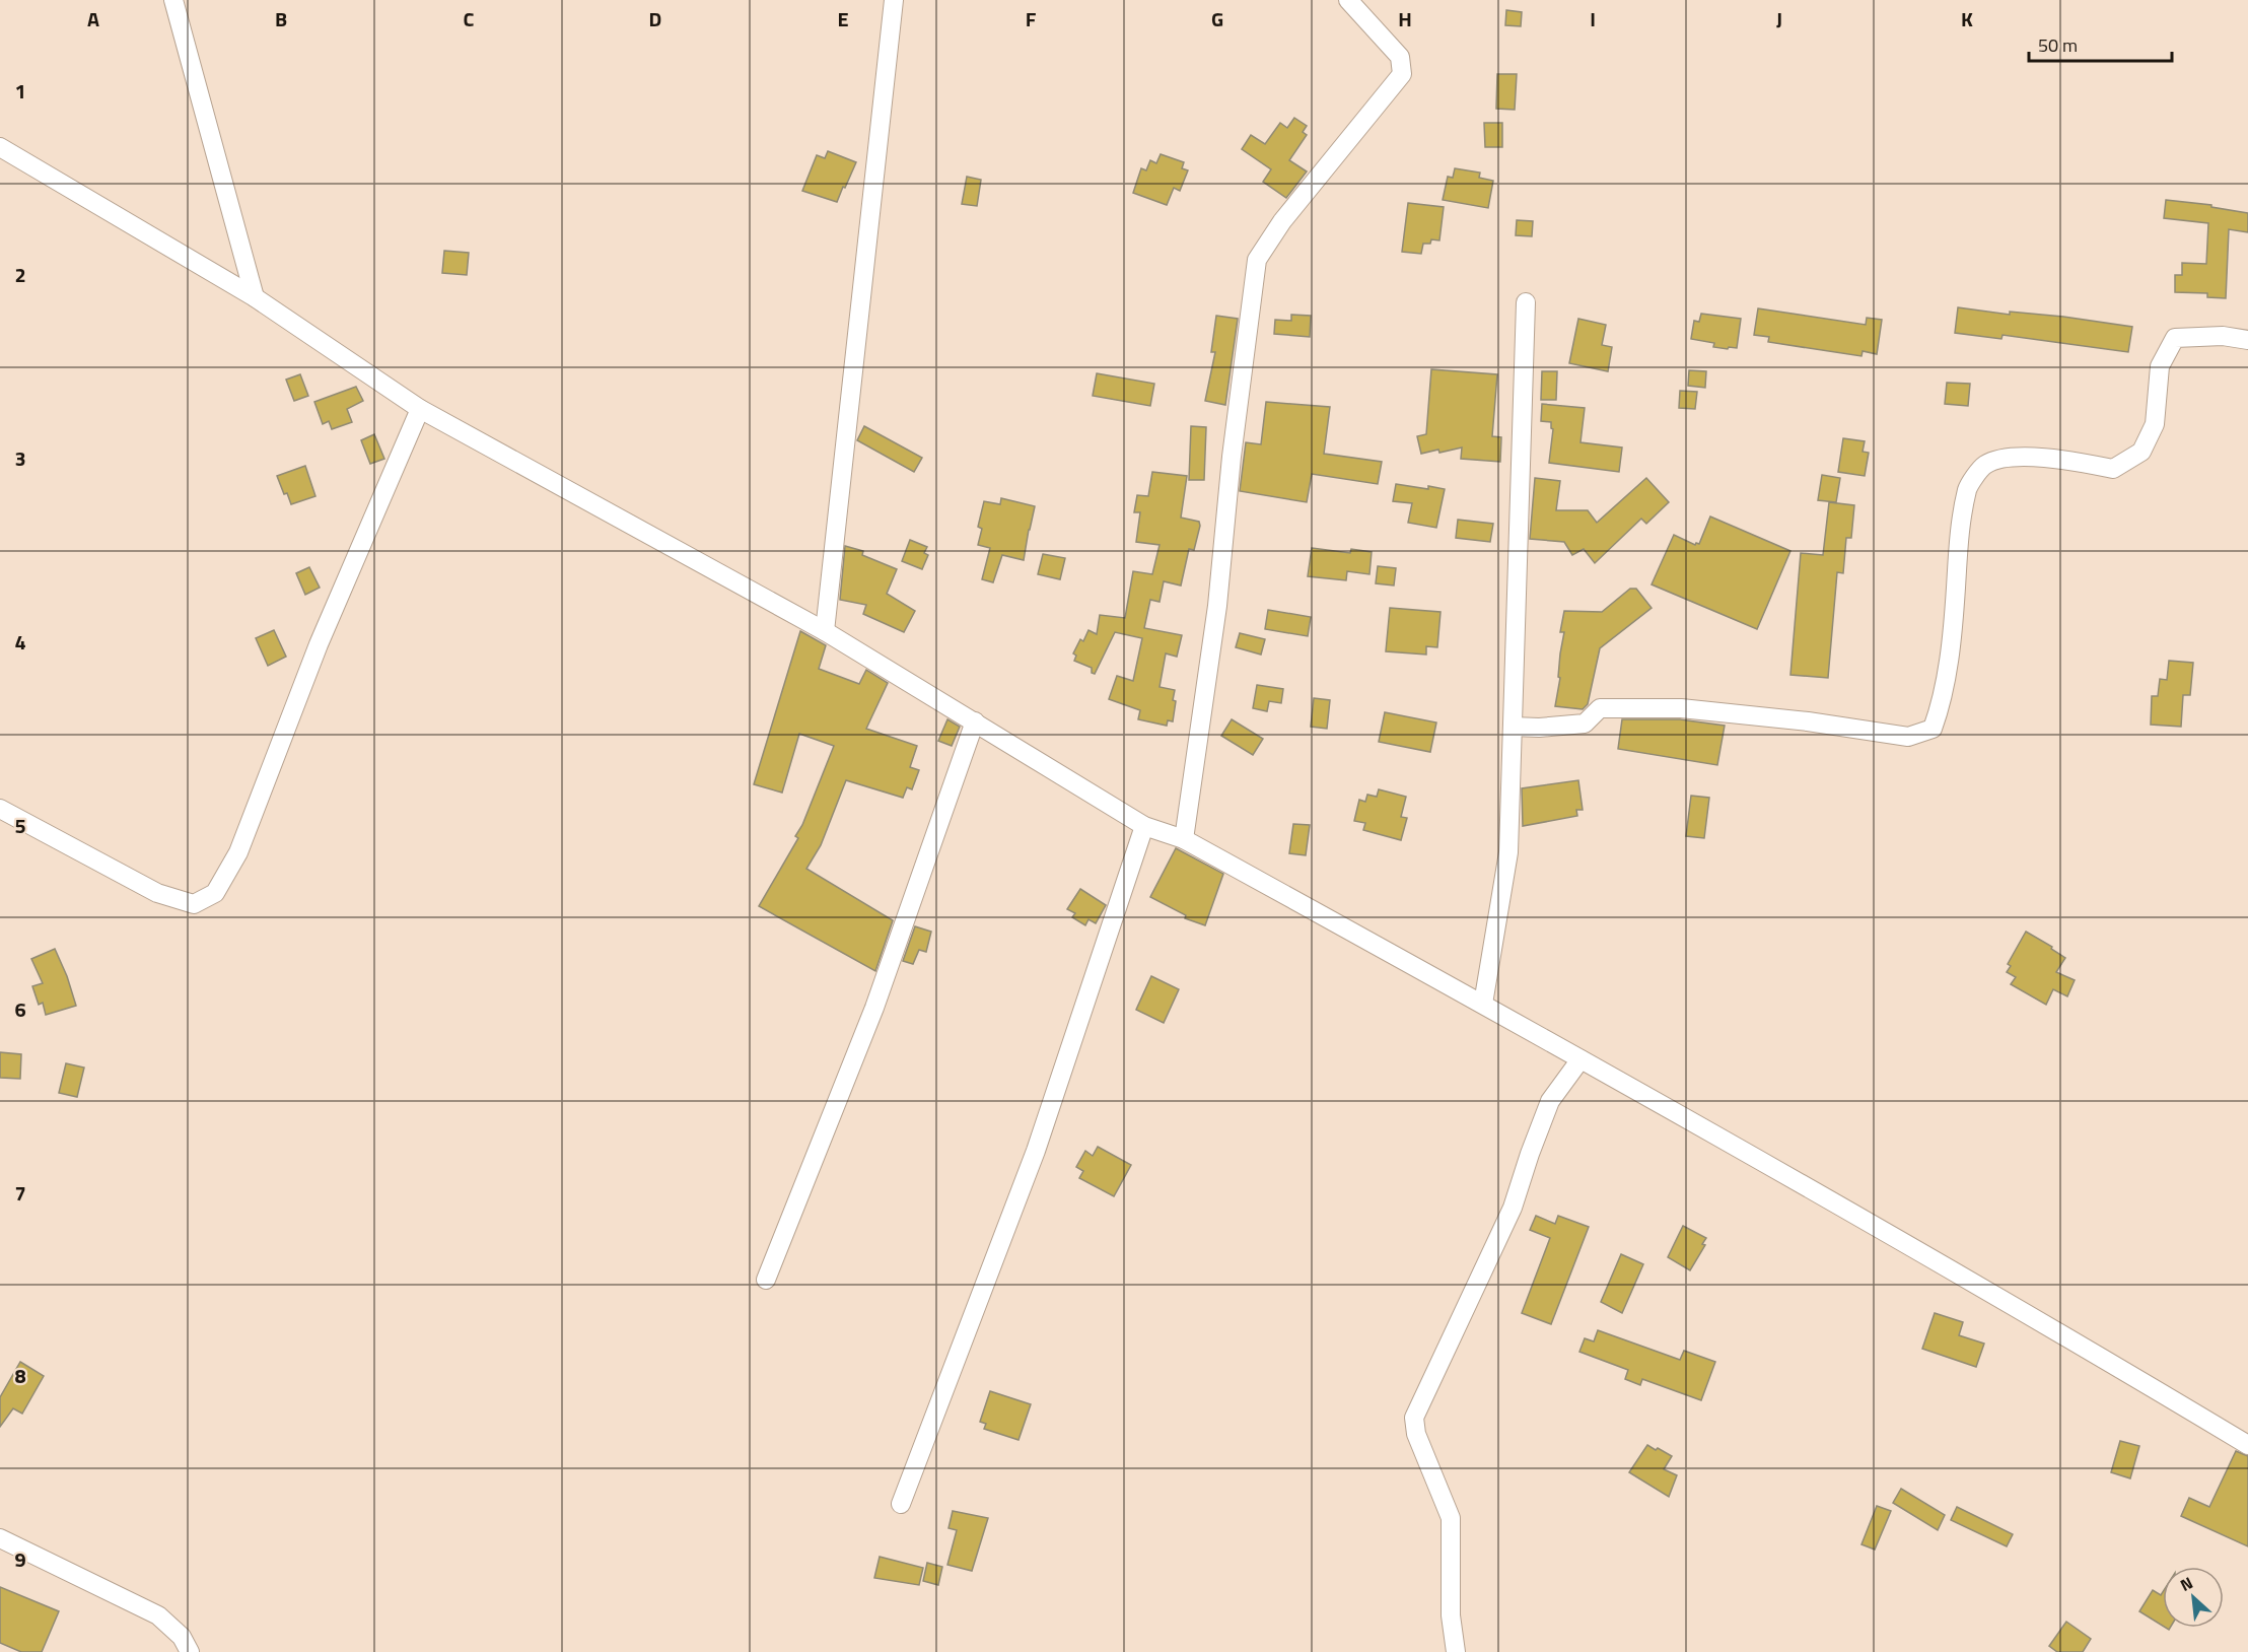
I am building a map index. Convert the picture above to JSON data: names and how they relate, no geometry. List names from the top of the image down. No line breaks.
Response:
{"scale_bar":"50 m","north":"top left","grid":{"columns":["A","B","C","D","E","F","G","H","I","J","K"],"rows":["1","2","3","4","5","6","7","8","9"]}}
